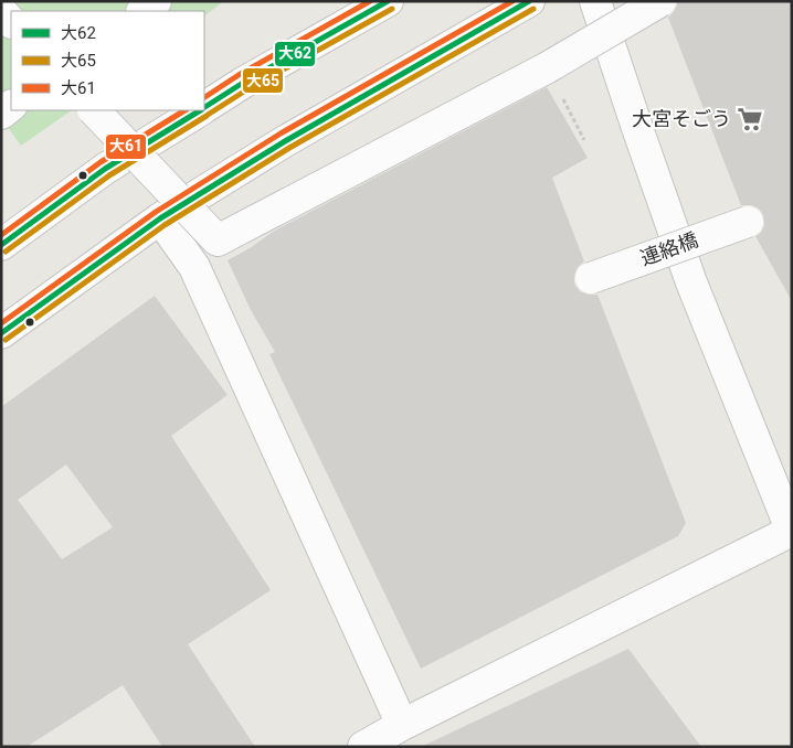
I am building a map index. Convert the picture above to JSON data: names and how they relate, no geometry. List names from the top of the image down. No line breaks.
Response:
{"streets":{"street":["連絡橋"]},"places":{"supermarket":["大宮そごう"]},"lines":["transit line 大62","transit line 大61","transit line 大65"],"legend":["大62","大65","大61"]}
